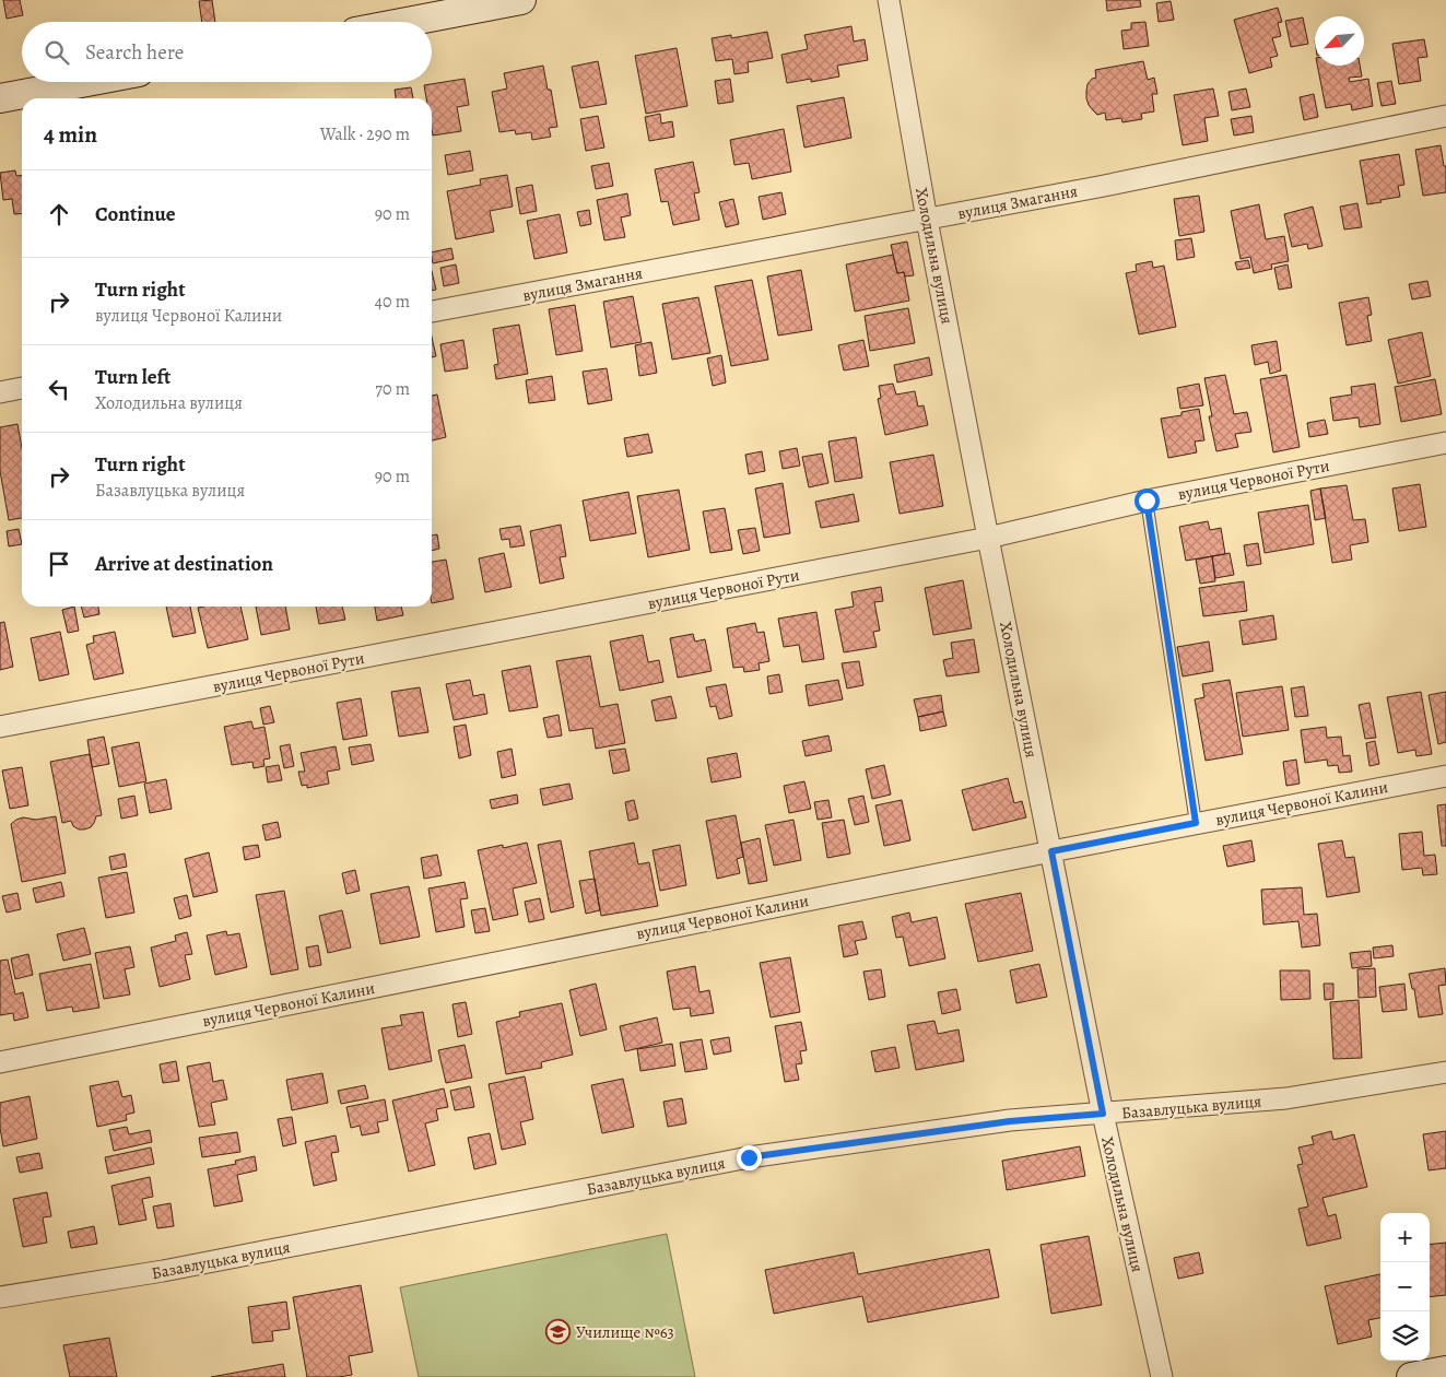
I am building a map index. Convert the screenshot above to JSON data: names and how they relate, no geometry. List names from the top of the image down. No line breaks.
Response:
{"streets":{"street":["вулиця Змагання","Холодильна вулиця","вулиця Червоної Рути","вулиця Червоної Калини","Базавлуцька вулиця"]},"crossings":[["вулиця Змагання","Холодильна вулиця"],["Холодильна вулиця","вулиця Червоної Рути"],["Холодильна вулиця","вулиця Червоної Калини"],["Холодильна вулиця","Базавлуцька вулиця"]],"places":{"school or university":["Училище №63"]},"north":"bottom left","page":{"search":"Search here","heading":["4 min","Walk · 290 m"],"list":[["Continue","90 m"],["Turn right","вулиця Червоної Калини","40 m"],["Turn left","Холодильна вулиця","70 m"],["Turn right","Базавлуцька вулиця","90 m"],"Arrive at destination"],"map_buttons":["+","−"]}}
